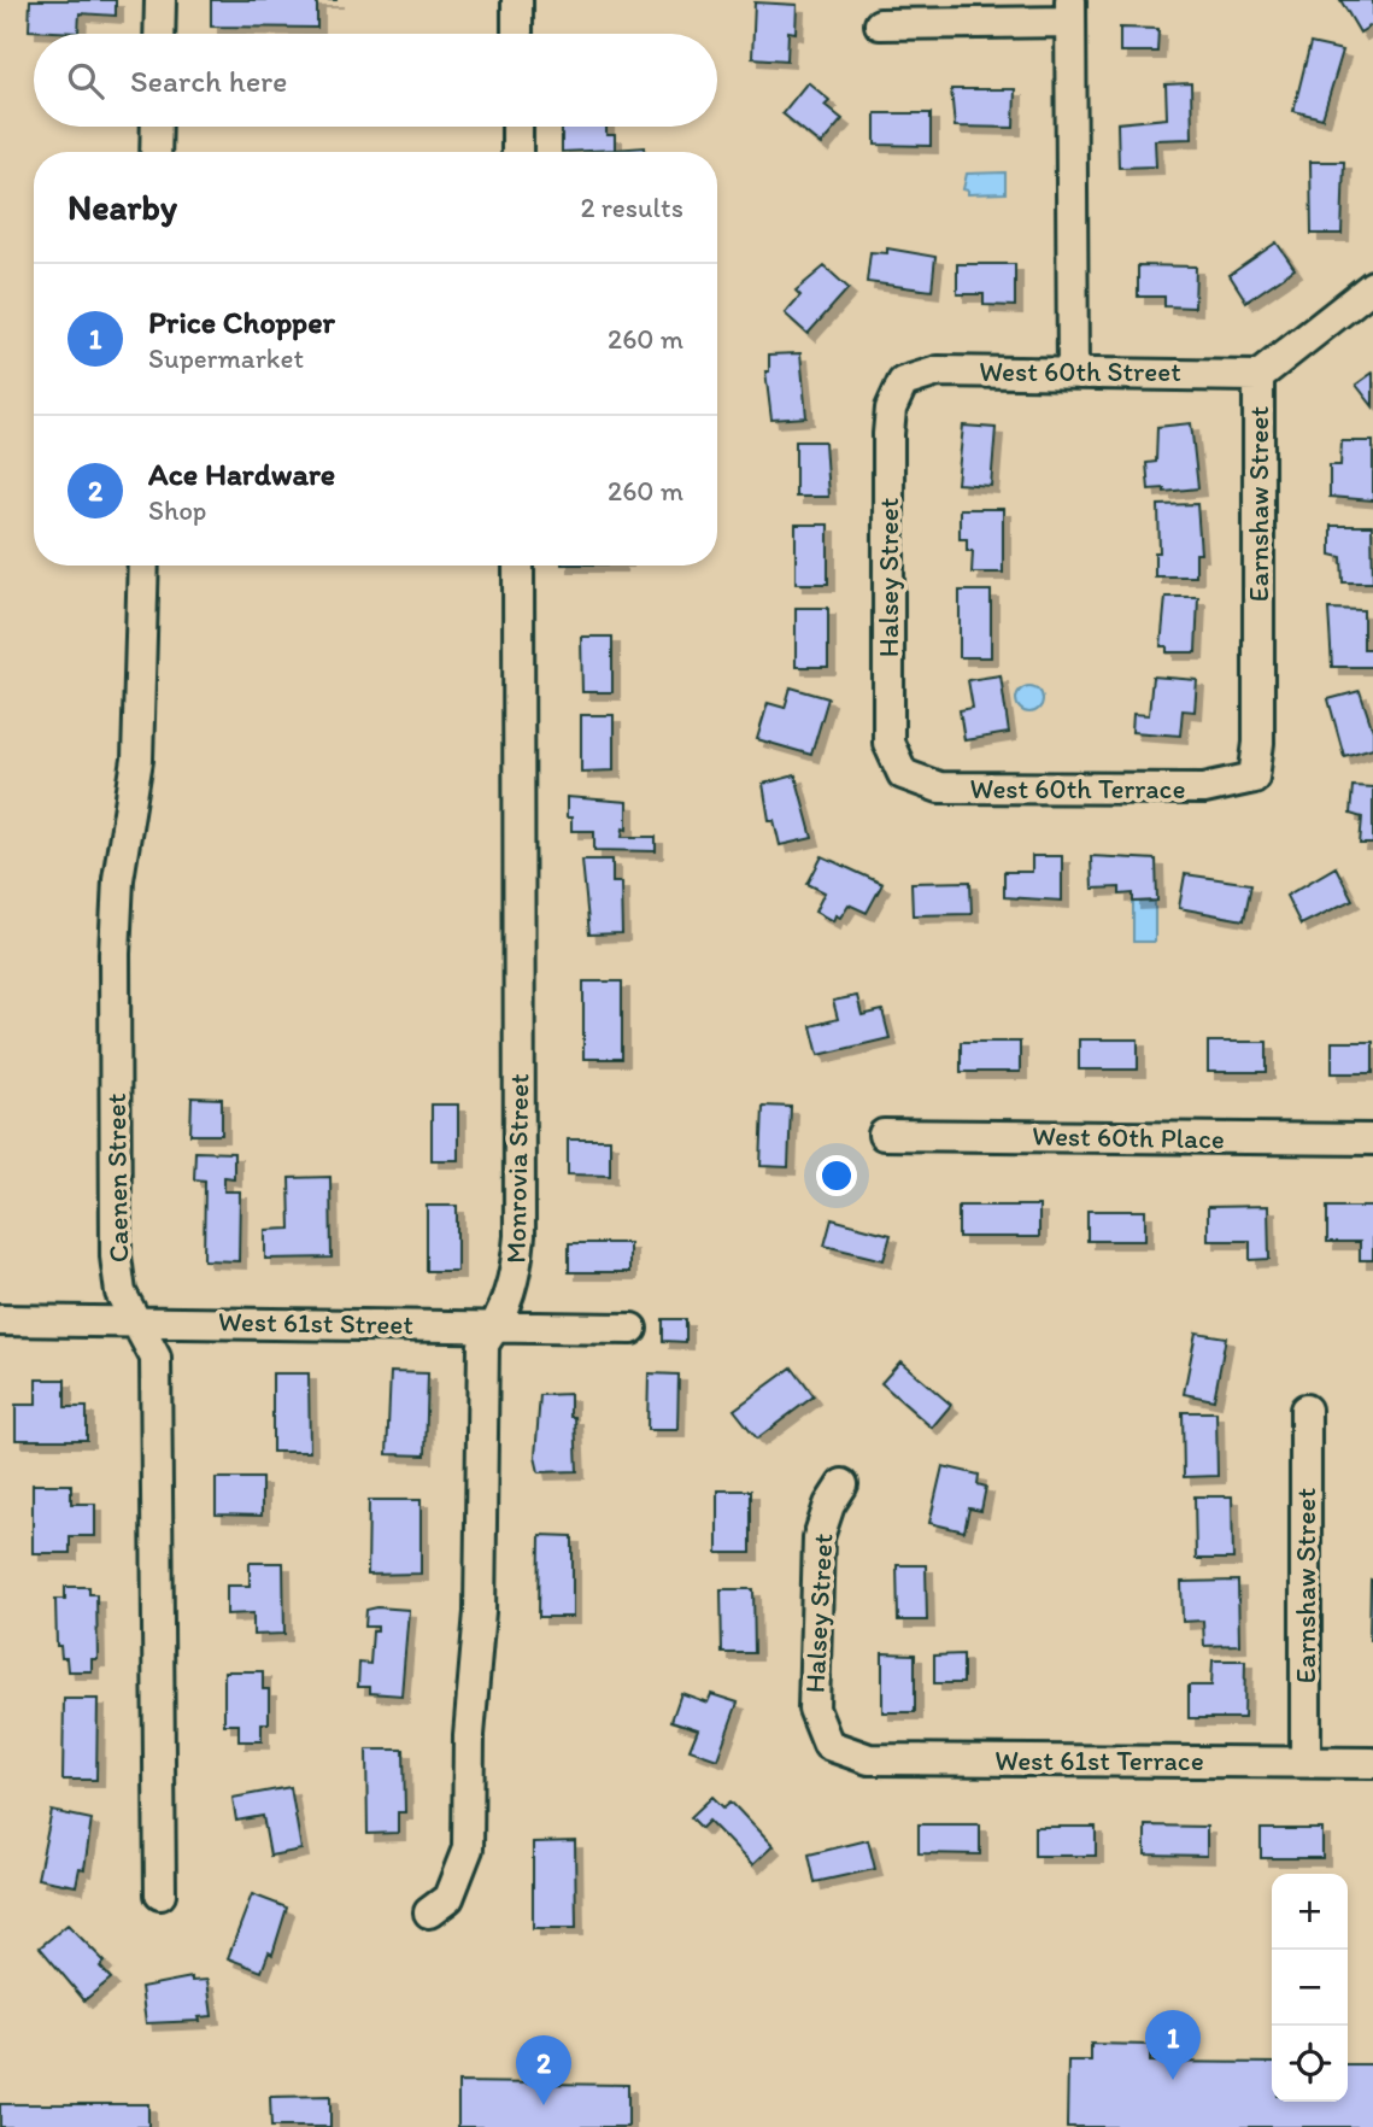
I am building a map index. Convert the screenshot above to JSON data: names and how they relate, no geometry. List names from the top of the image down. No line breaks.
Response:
{"streets":{"street":["West 60th Street","Earnshaw Street","Halsey Street","West 60th Terrace","West 60th Place","Monrovia Street","Caenen Street","West 61st Street","West 61st Terrace"]},"crossings":[["West 60th Street","Earnshaw Street"],["West 60th Street","Halsey Street"],["Earnshaw Street","West 60th Terrace"],["Earnshaw Street","West 61st Terrace"],["Halsey Street","West 60th Terrace"],["Halsey Street","West 61st Terrace"],["Monrovia Street","West 61st Street"],["Caenen Street","West 61st Street"]],"page":{"search":"Search here","heading":["Nearby","2 results"],"list":[{"mark":"1","name":"Price Chopper","note":"Supermarket","value":"260 m"},{"mark":"2","name":"Ace Hardware","note":"Shop","value":"260 m"}],"map_buttons":["+","−"],"pins":["1","2"]}}
